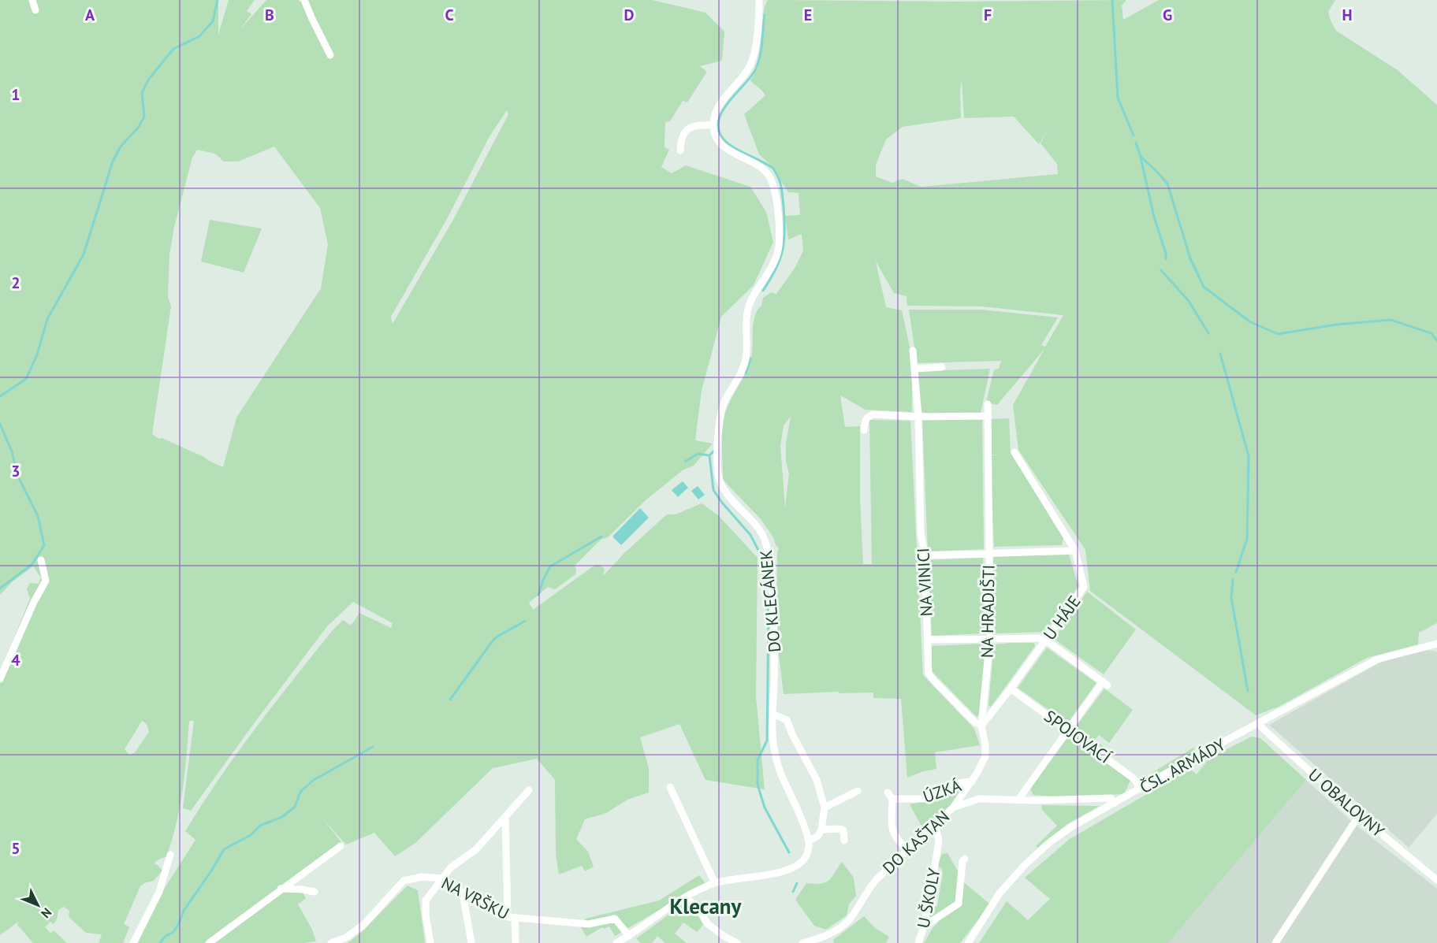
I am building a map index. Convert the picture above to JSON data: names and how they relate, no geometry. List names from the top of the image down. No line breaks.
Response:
{"streets":{"street":["NA VINICI","DO KLECÁNEK","NA HRADIŠTI","U HÁJE","SPOJOVACÍ","ČSL. ARMÁDY","ÚZKÁ","U OBALOVNY","DO KAŠTAN","NA VRŠKU","U ŠKOLY"]},"crossings":[["NA VINICI","NA HRADIŠTI"],["NA VINICI","U HÁJE"],["NA HRADIŠTI","U HÁJE"],["NA HRADIŠTI","ÚZKÁ"],["NA HRADIŠTI","DO KAŠTAN"],["U HÁJE","SPOJOVACÍ"],["SPOJOVACÍ","ČSL. ARMÁDY"],["ČSL. ARMÁDY","U OBALOVNY"],["ČSL. ARMÁDY","DO KAŠTAN"],["ÚZKÁ","DO KAŠTAN"],["DO KAŠTAN","U ŠKOLY"]],"districts":["Klecany"],"north":"bottom right","grid":{"columns":["A","B","C","D","E","F","G","H"],"rows":["1","2","3","4","5"]}}
